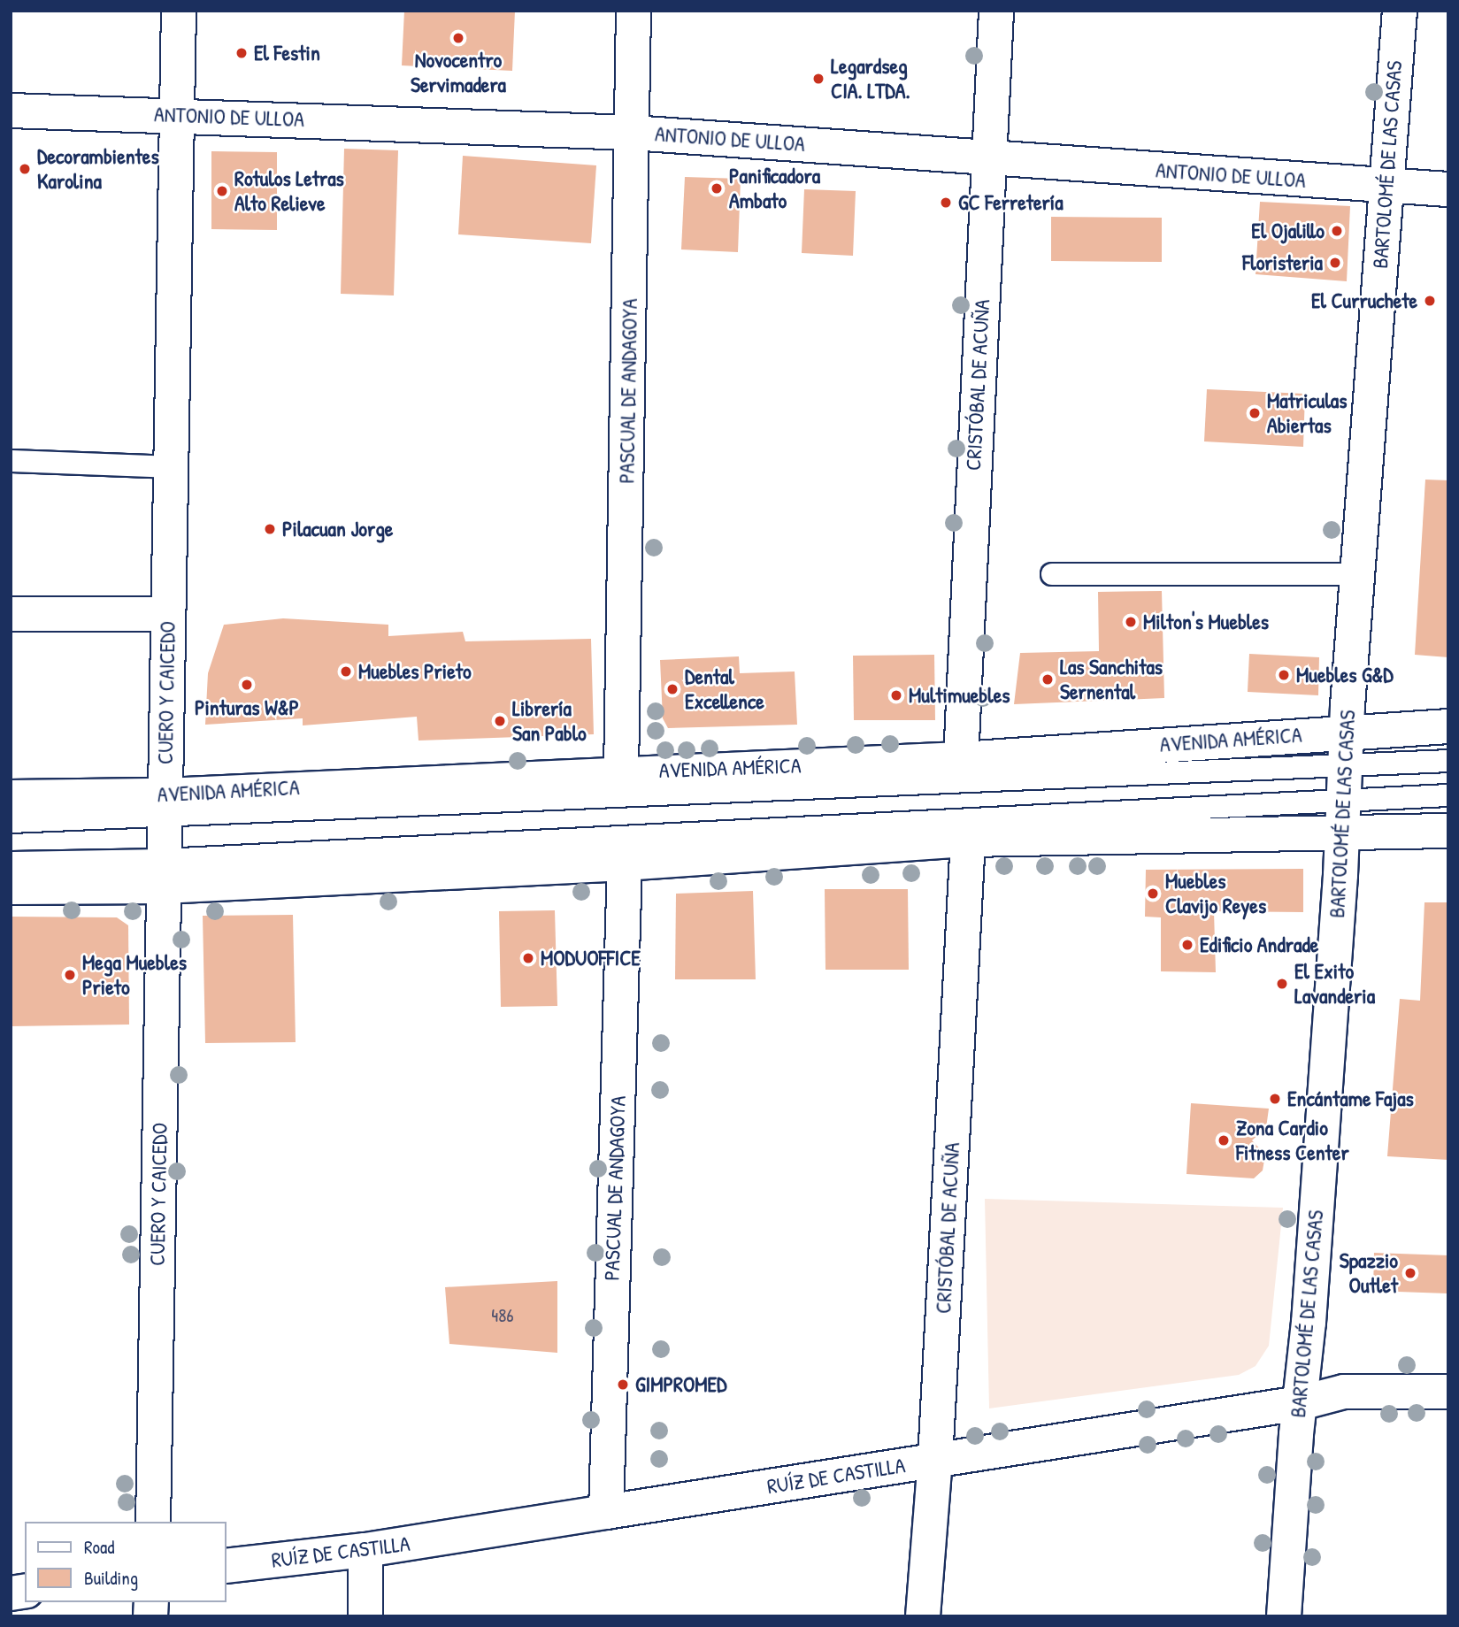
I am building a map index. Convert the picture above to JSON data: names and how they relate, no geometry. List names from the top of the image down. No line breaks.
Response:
{"streets":{"street":["ANTONIO DE ULLOA","BARTOLOMÉ DE LAS CASAS","CRISTÓBAL DE ACUÑA","PASCUAL DE ANDAGOYA","CUERO Y CAICEDO","AVENIDA AMÉRICA","RUÍZ DE CASTILLA"]},"crossings":[["ANTONIO DE ULLOA","BARTOLOMÉ DE LAS CASAS"],["ANTONIO DE ULLOA","CRISTÓBAL DE ACUÑA"],["ANTONIO DE ULLOA","PASCUAL DE ANDAGOYA"],["ANTONIO DE ULLOA","CUERO Y CAICEDO"],["BARTOLOMÉ DE LAS CASAS","AVENIDA AMÉRICA"],["BARTOLOMÉ DE LAS CASAS","RUÍZ DE CASTILLA"],["CRISTÓBAL DE ACUÑA","AVENIDA AMÉRICA"],["CRISTÓBAL DE ACUÑA","RUÍZ DE CASTILLA"],["PASCUAL DE ANDAGOYA","AVENIDA AMÉRICA"],["PASCUAL DE ANDAGOYA","RUÍZ DE CASTILLA"],["CUERO Y CAICEDO","AVENIDA AMÉRICA"]],"places":["Novocentro Servimadera","El Festin","Legardseg CIA. LTDA.","Decorambientes Karolina","Panificadora Ambato","Rotulos Letras Alto Relieve","GC Ferretería","El Ojalillo","Floristeria","El Curruchete","Matriculas Abiertas","Pilacuan Jorge","Milton's Muebles","Muebles Prieto","Muebles G&D","Las Sanchitas Sernental","Pinturas W&P","Dental Excellence","Multimuebles","Librería San Pablo","Muebles Clavijo Reyes","Edificio Andrade","MODUOFFICE","Mega Muebles Prieto","El Exito Lavanderia","Encántame Fajas","Zona Cardio Fitness Center","Spazzio Outlet","GIMPROMED"],"house_numbers":["486"],"legend":["Road","Building"]}
